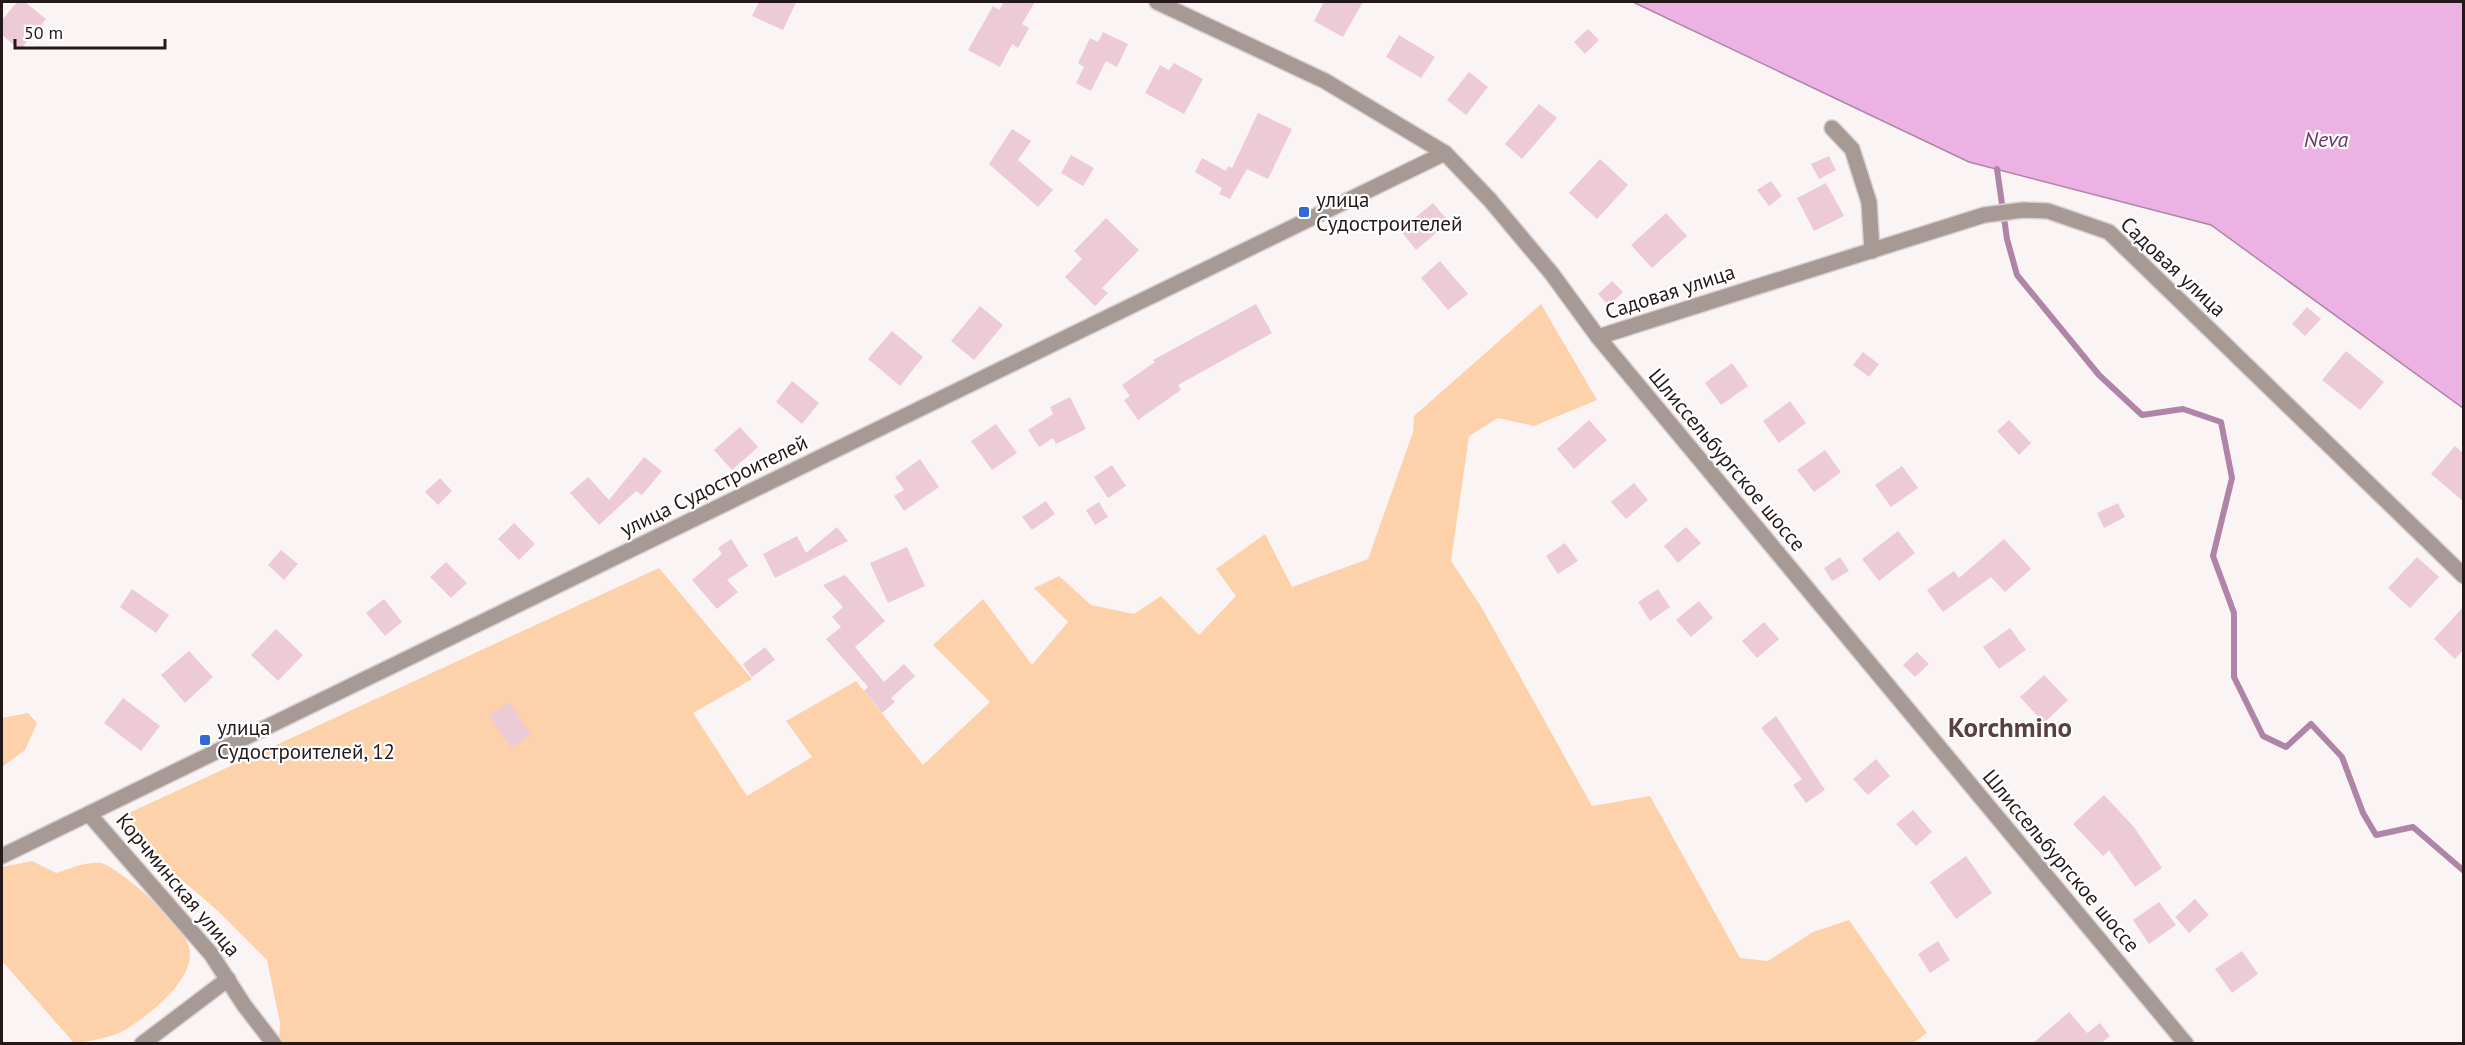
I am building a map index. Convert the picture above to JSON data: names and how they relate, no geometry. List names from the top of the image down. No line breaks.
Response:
{"streets":{"street":["Садовая улица","Шлиссельбургское шоссе","улица Судостроителей","Корчминская улица"]},"crossings":[["Садовая улица","Шлиссельбургское шоссе"],["Шлиссельбургское шоссе","улица Судостроителей"],["улица Судостроителей","Корчминская улица"]],"districts":["Korchmino"],"water":["Neva"],"places":{"transit":["улица Судостроителей","улица Судостроителей, 12"]},"scale_bar":"50 m"}
